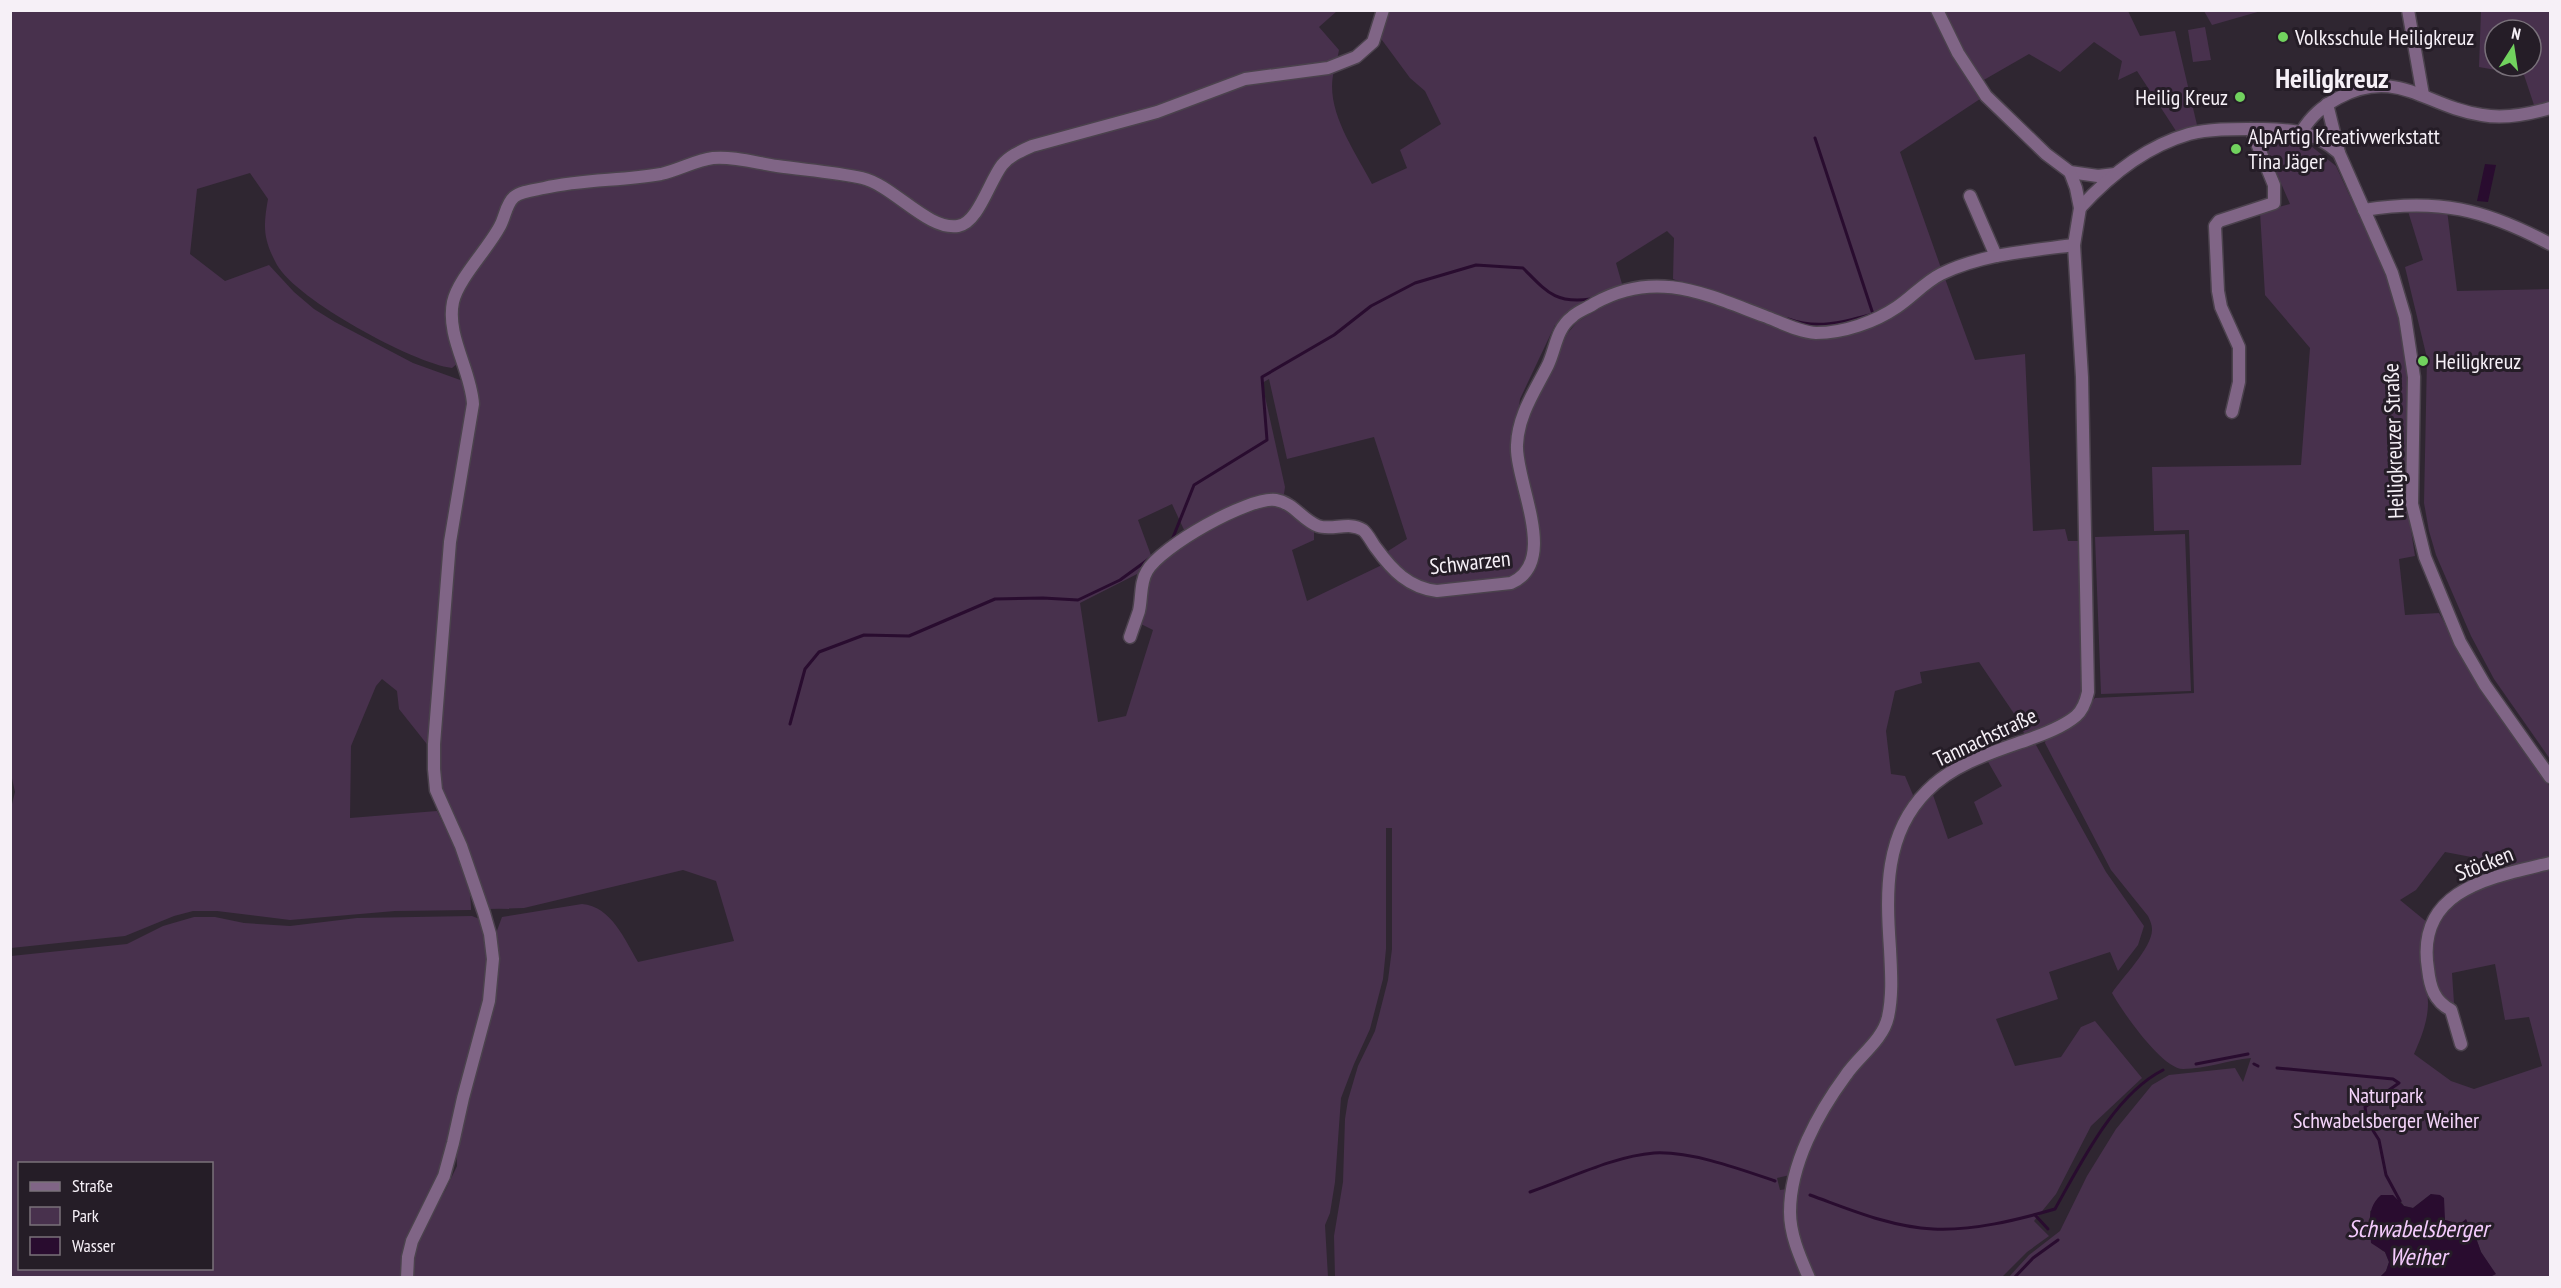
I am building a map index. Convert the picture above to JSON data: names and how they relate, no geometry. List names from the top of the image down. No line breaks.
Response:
{"streets":{"street":["Heiligkreuzer Straße","Schwarzen","Tannachstraße","Stöcken"]},"districts":["Heiligkreuz"],"water":["Schwabelsberger Weiher"],"parks":["Naturpark Schwabelsberger Weiher"],"places":["Volksschule Heiligkreuz","Heilig Kreuz","AlpArtig Kreativwerkstatt Tina Jäger","Heiligkreuz"],"legend":["Straße","Park","Wasser"],"north":"top"}
